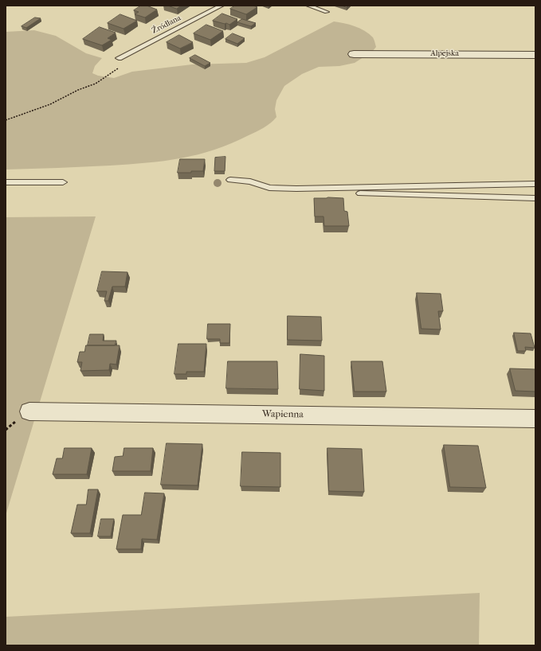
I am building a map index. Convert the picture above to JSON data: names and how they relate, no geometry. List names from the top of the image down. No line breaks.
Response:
{"streets":{"street":["Alpejska","Wapienna"],"lane":["Źródlana"]}}
